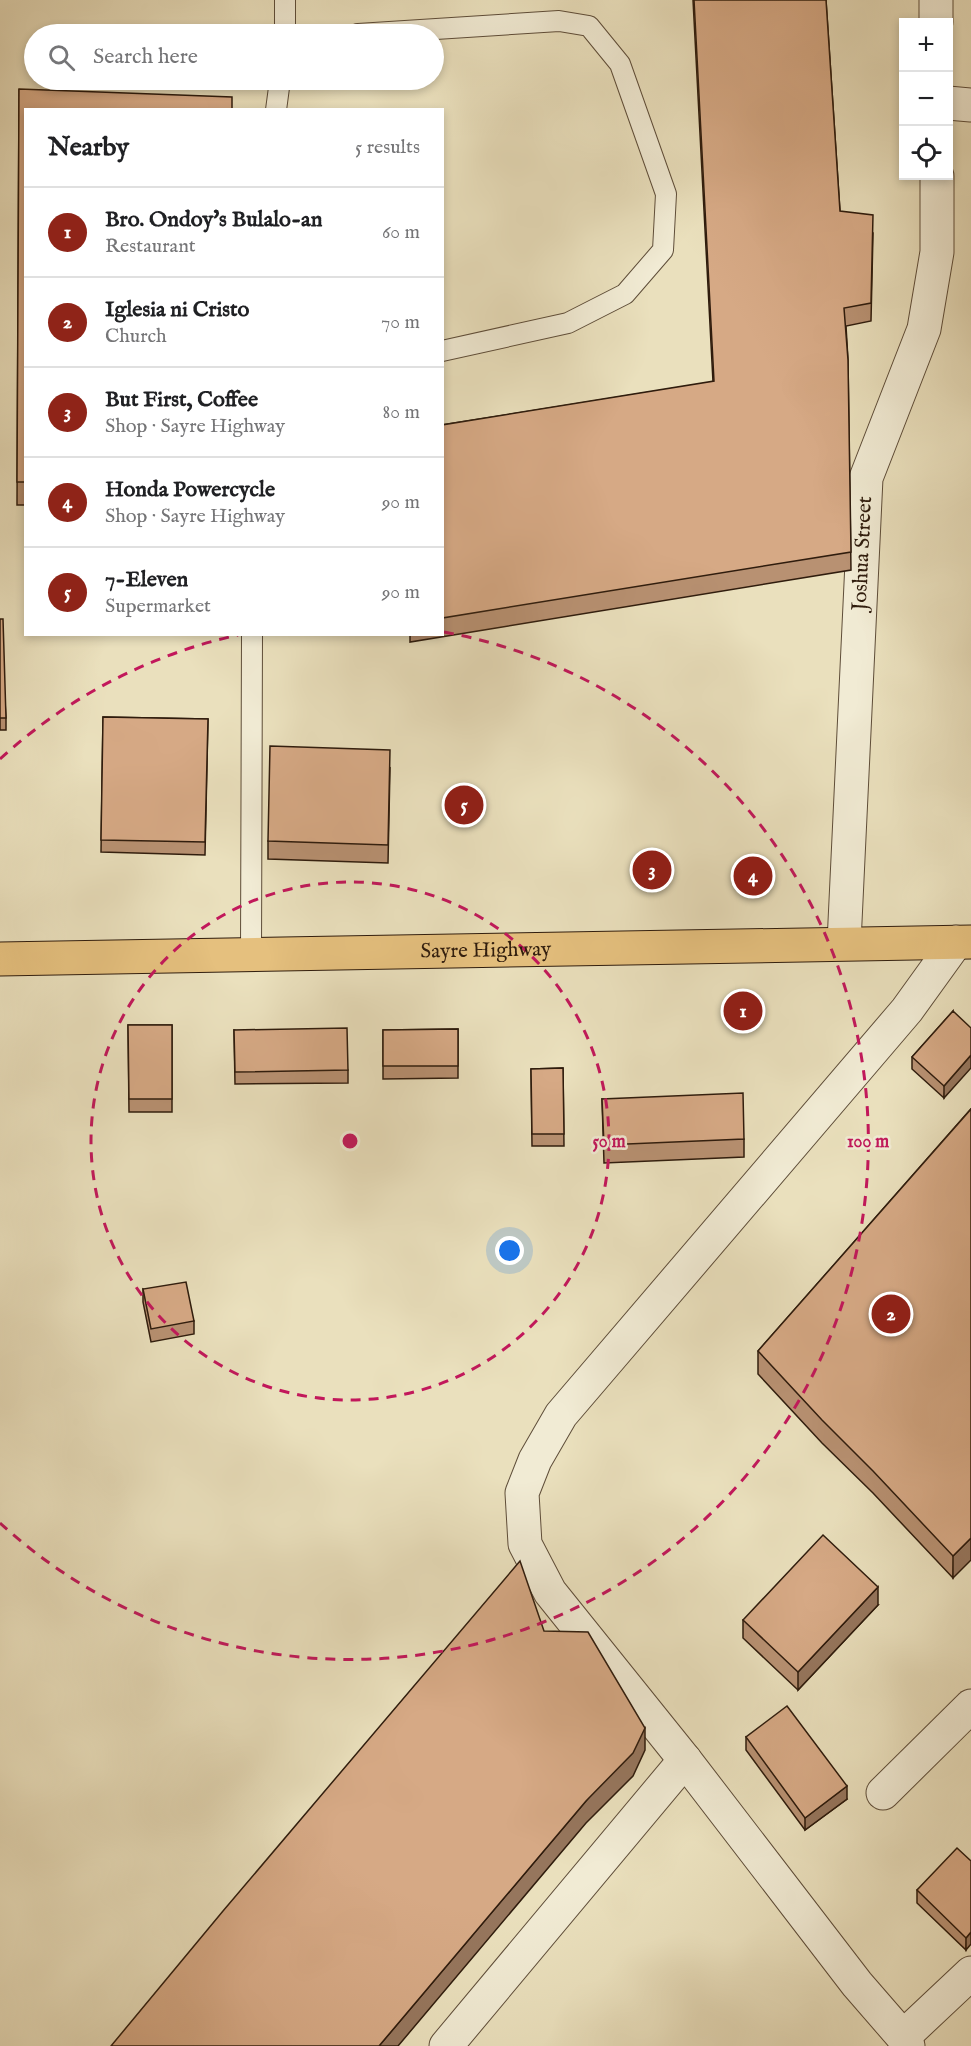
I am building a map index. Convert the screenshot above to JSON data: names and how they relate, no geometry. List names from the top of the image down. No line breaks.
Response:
{"streets":{"highway":["Sayre Highway"],"street":["Joshua Street"]},"crossings":[["Joshua Street","Sayre Highway"]],"page":{"map_buttons":["+","−"],"search":"Search here","heading":["Nearby","5 results"],"list":[{"mark":"1","name":"Bro. Ondoy's Bulalo-an","note":"Restaurant","value":"60 m"},{"mark":"2","name":"Iglesia ni Cristo","note":"Church","value":"70 m"},{"mark":"3","name":"But First, Coffee","note":"Shop · Sayre Highway","value":"80 m"},{"mark":"4","name":"Honda Powercycle","note":"Shop · Sayre Highway","value":"90 m"},{"mark":"5","name":"7-Eleven","note":"Supermarket","value":"90 m"}],"pins":["5","3","4","1","2"]},"rings":["50 m","100 m"]}
